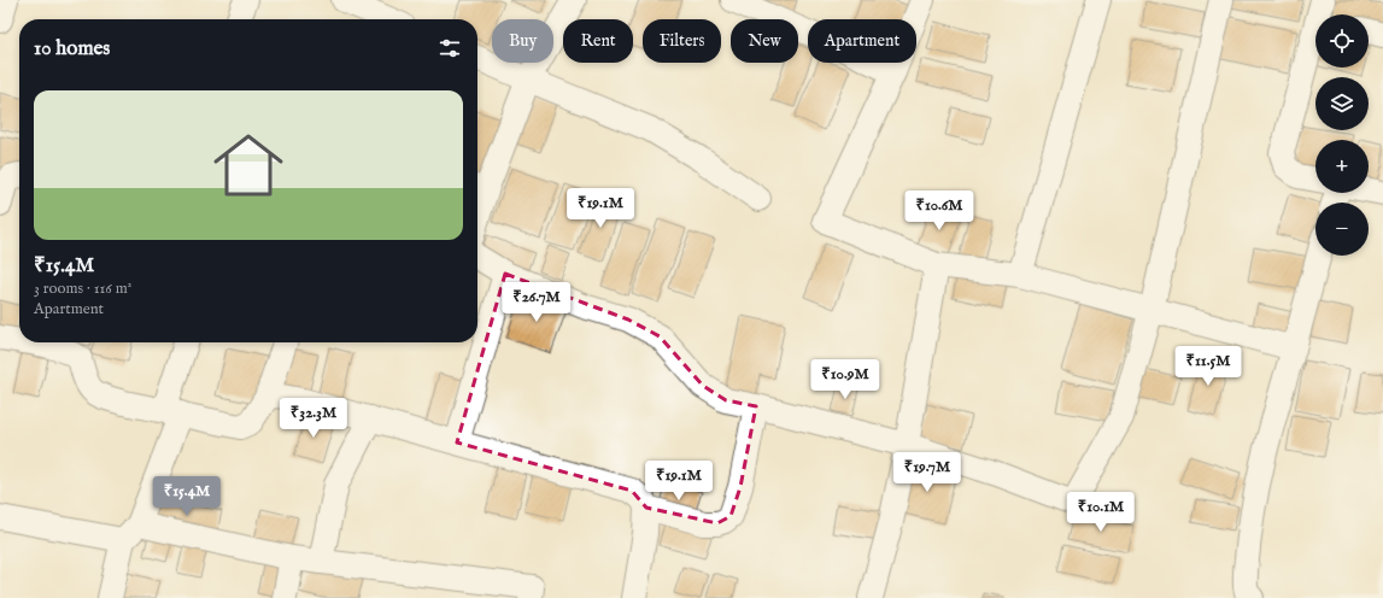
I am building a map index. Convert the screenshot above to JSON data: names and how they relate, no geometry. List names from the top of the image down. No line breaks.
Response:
{"page":{"map_buttons":["+","−"],"chip":["Buy","Rent","Filters","New","Apartment"],"heading":"10 homes","list":[{"name":"₹15.4M","note":"3 rooms · 116 m² · Apartment"}],"price":["₹19.1M","₹10.6M","₹26.7M","₹11.5M","₹10.9M","₹32.3M","₹19.7M","₹19.1M","₹15.4M","₹10.1M"]}}
